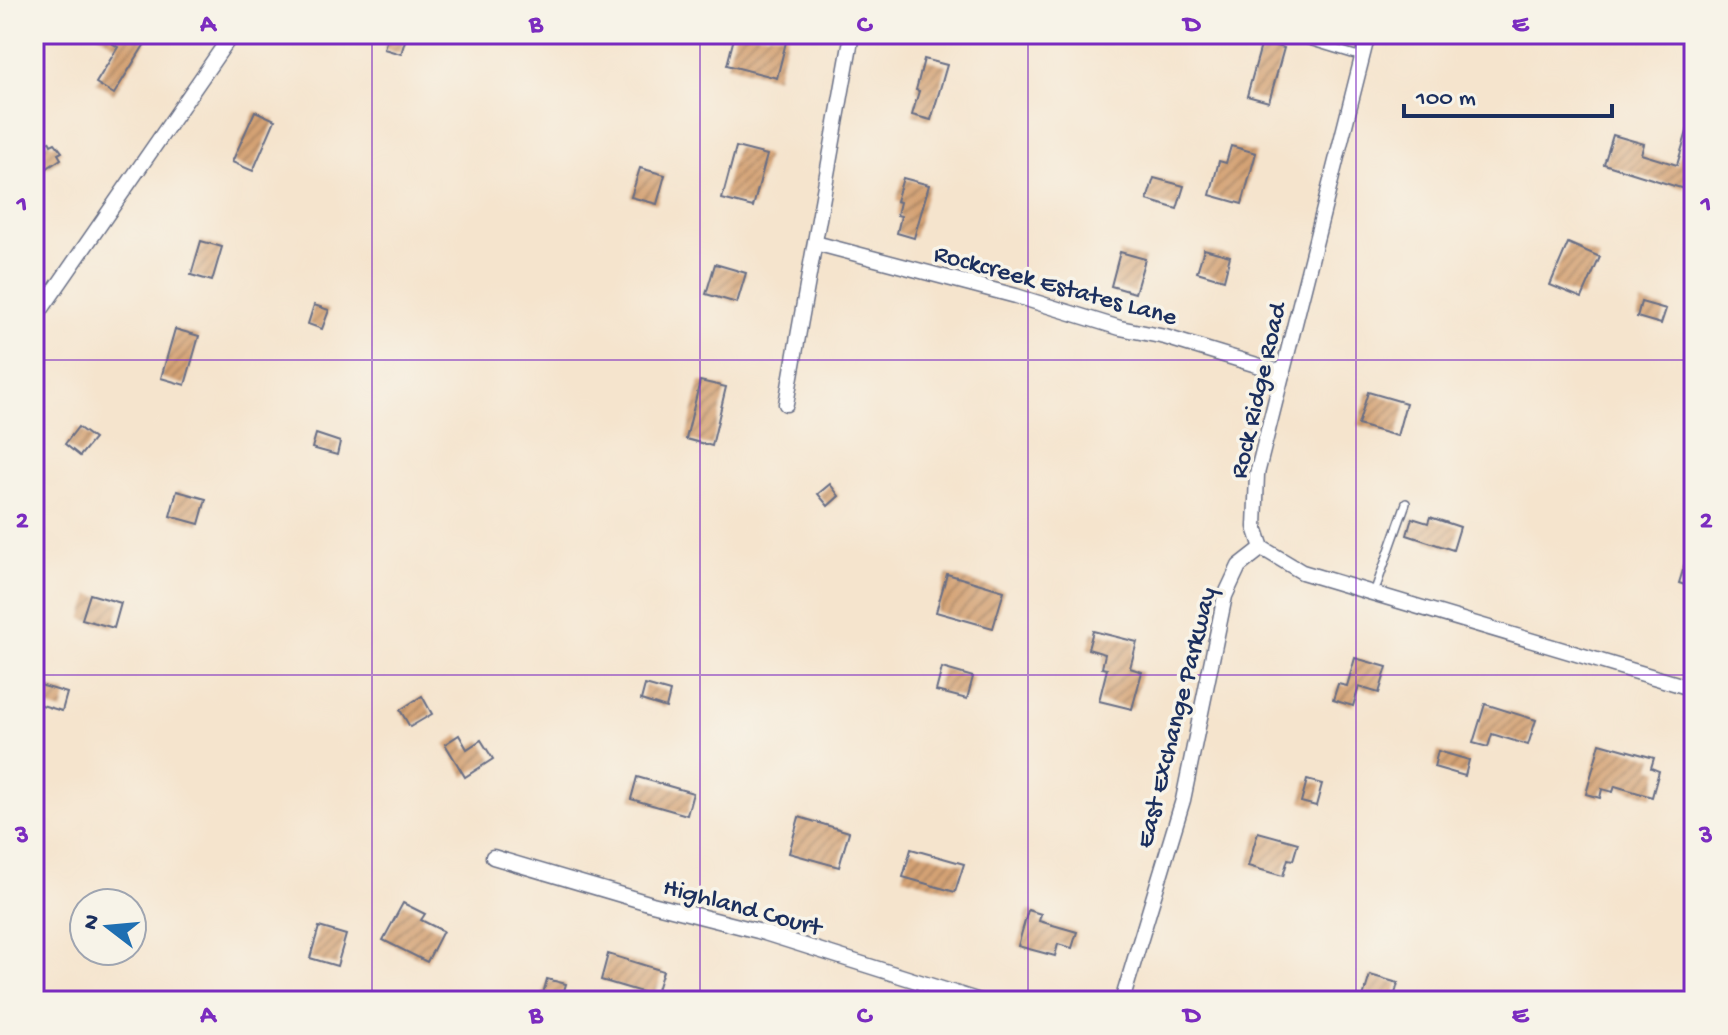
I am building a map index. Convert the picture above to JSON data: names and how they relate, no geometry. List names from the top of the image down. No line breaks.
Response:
{"streets":{"street":["Rockcreek Estates Lane","Rock Ridge Road","East Exchange Parkway","Highland Court"]},"crossings":[["Rockcreek Estates Lane","Rock Ridge Road"],["Rock Ridge Road","East Exchange Parkway"]],"scale_bar":"100 m","north":"left","grid":{"columns":["A","B","C","D","E"],"rows":["1","2","3"]}}
